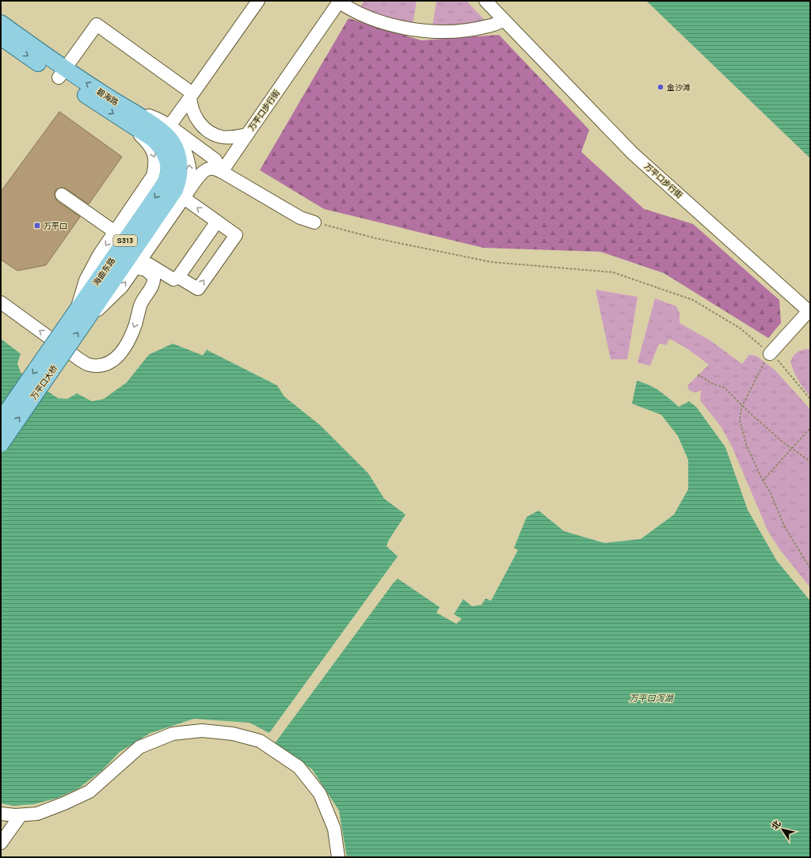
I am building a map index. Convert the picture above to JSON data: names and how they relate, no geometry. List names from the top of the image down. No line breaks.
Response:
{"streets":{"main road":["碧海路","S313","海曲东路","万平口大桥"],"street":["万平口步行街"]},"crossings":[["碧海路","海曲东路"],["海曲东路","万平口大桥"]],"water":["万平口泻湖"],"places":{"other":["金沙滩"],"transit":["万平口"]},"north":"top left"}
